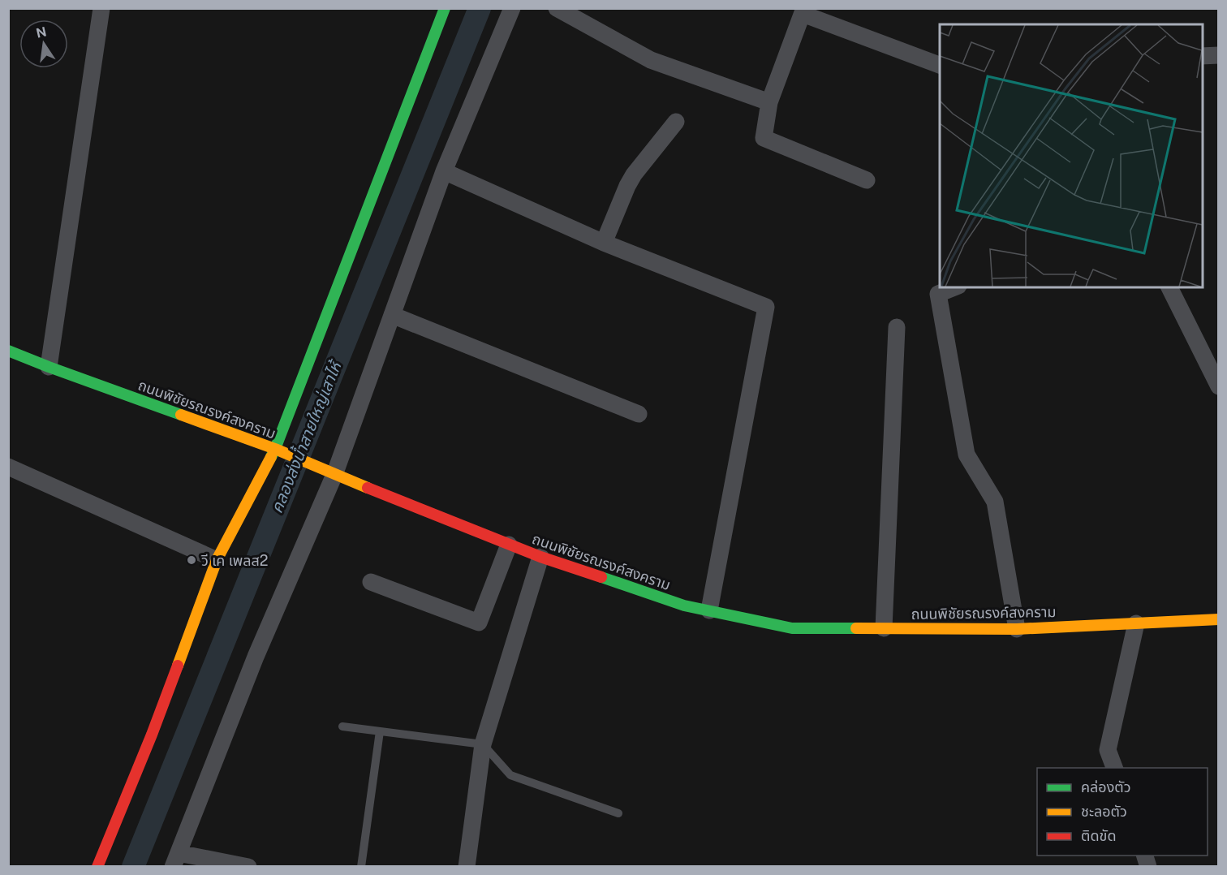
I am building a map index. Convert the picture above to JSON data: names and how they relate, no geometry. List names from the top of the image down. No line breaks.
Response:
{"streets":{"main road":["ถนนพิชัยรณรงค์สงคราม"]},"water":["คลองส่งน้ำสายใหญ่เสาไห้"],"places":["วี เค เพลส2"],"legend":["คล่องตัว","ชะลอตัว","ติดขัด"],"north":"top"}
